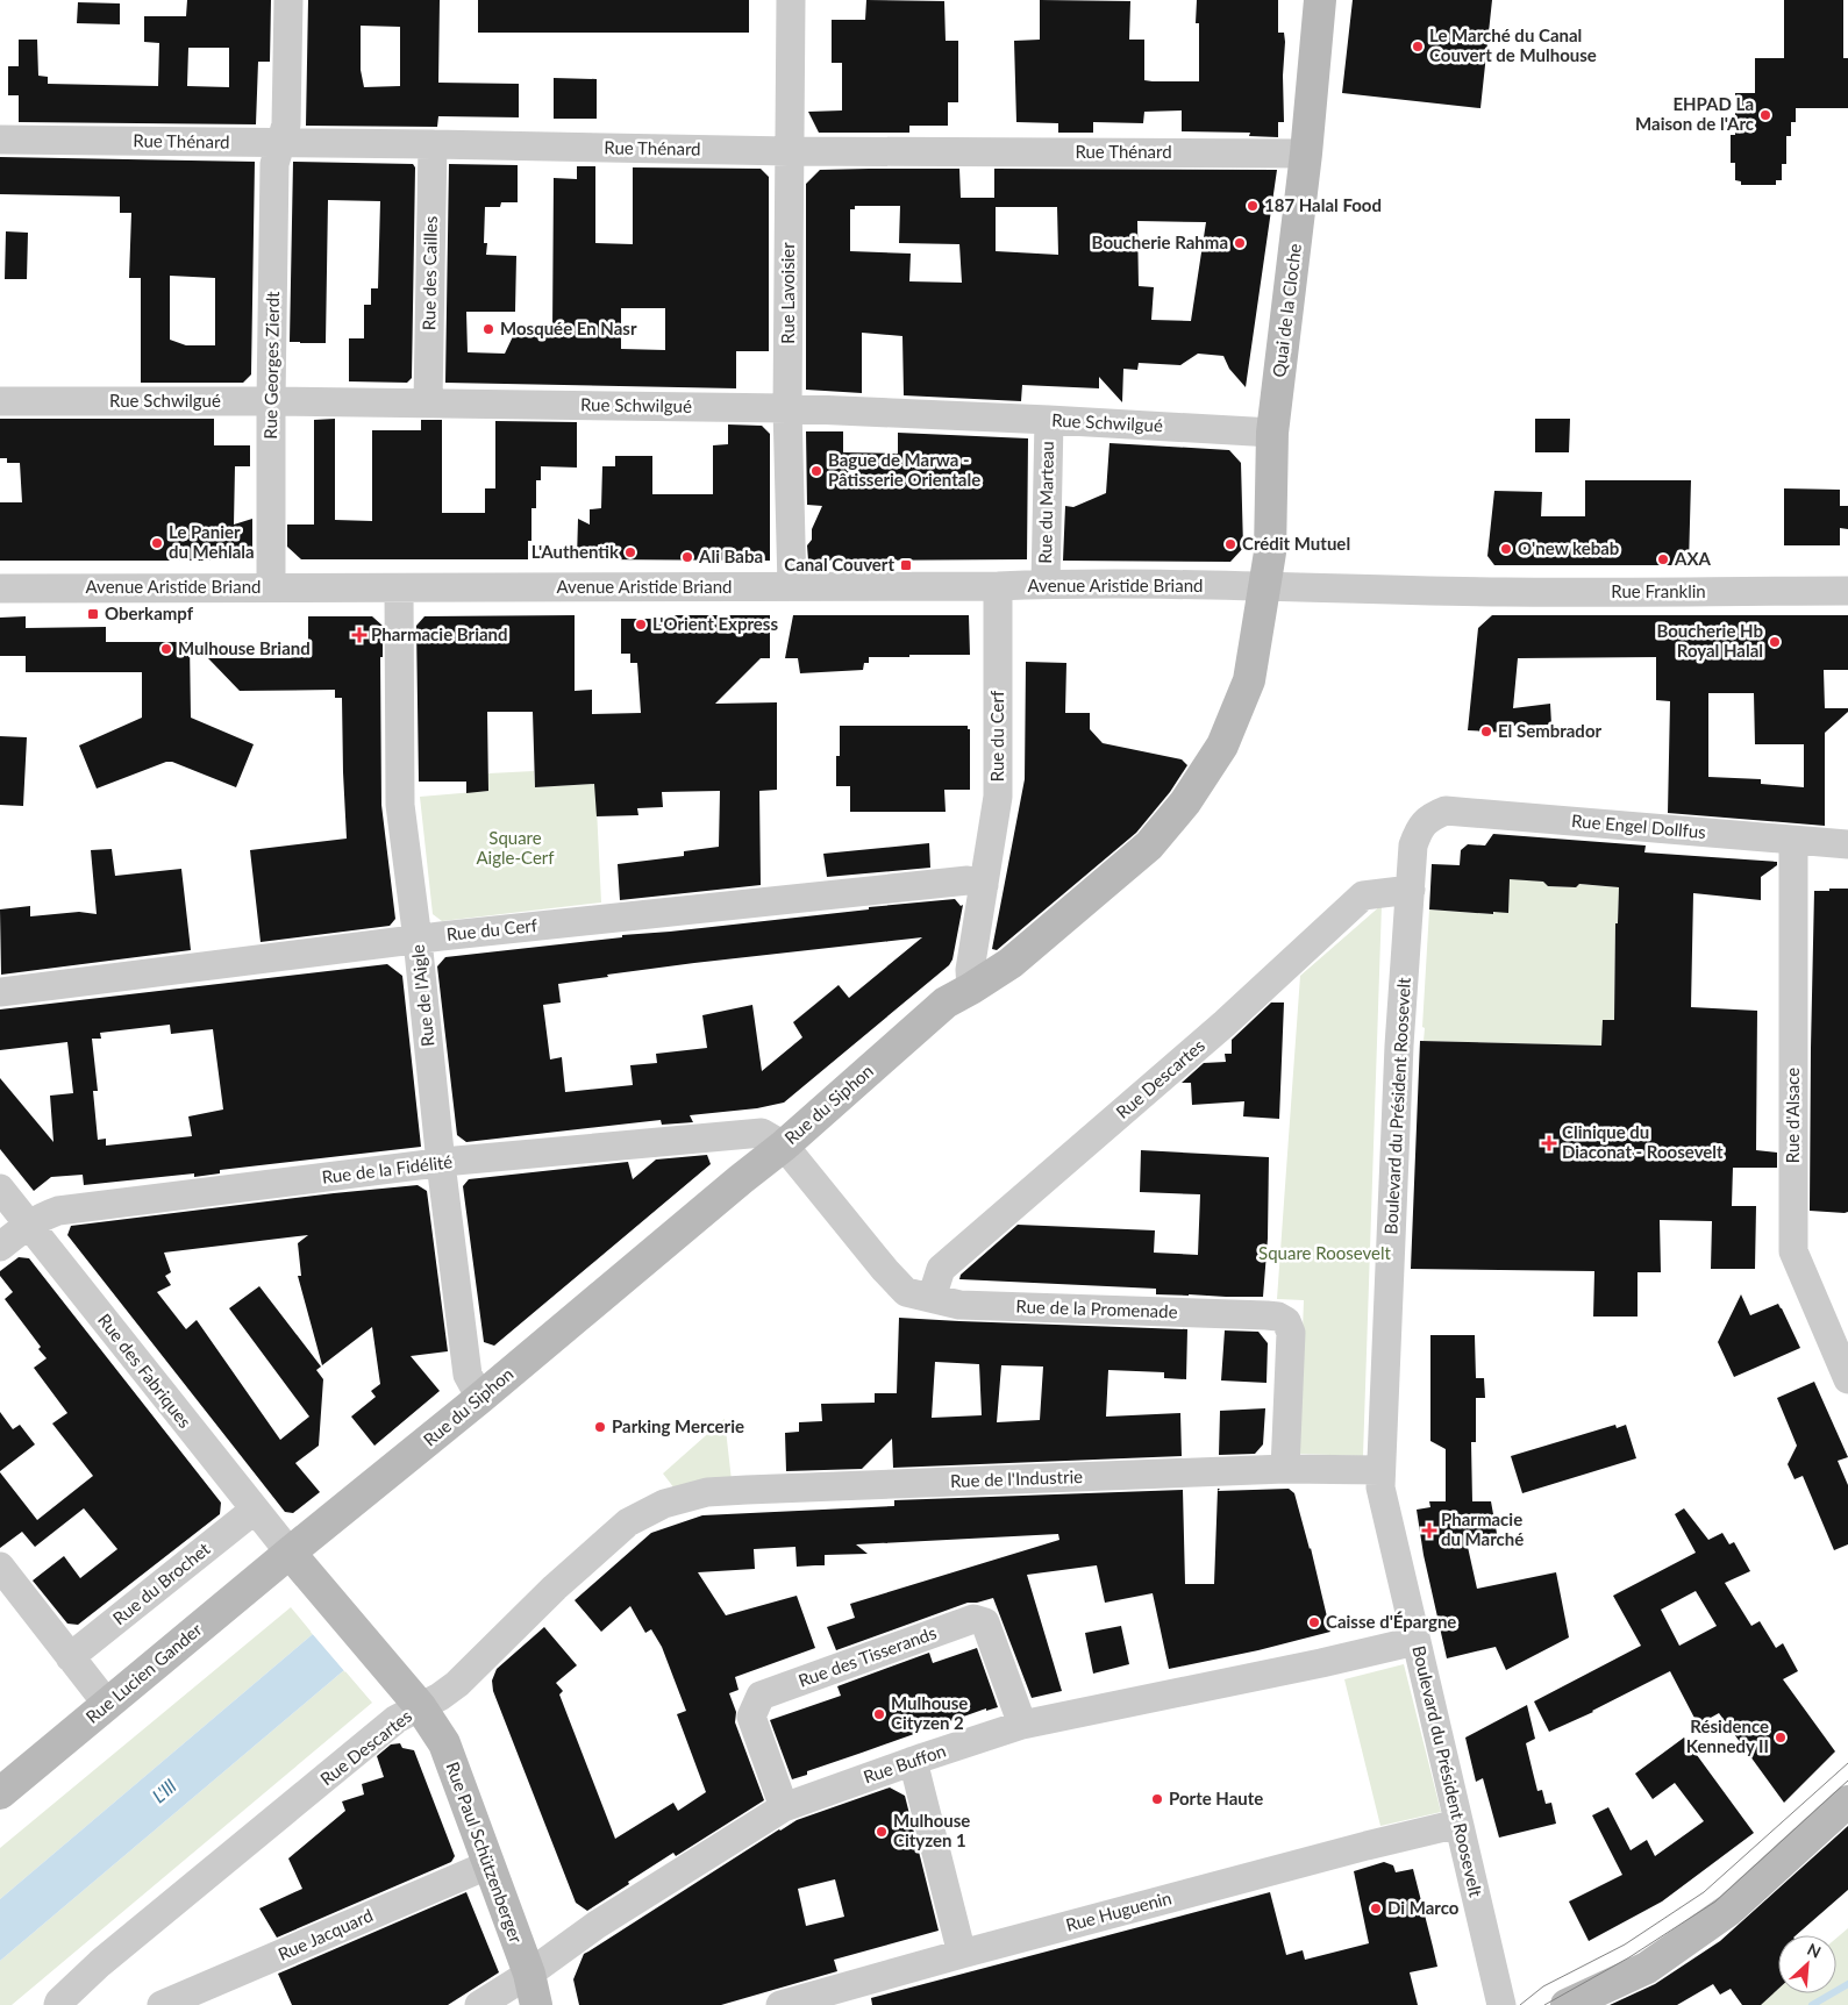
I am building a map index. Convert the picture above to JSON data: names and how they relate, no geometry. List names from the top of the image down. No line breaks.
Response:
{"streets":{"street":["Rue Thénard","Rue des Cailles","Rue Lavoisier","Quai de la Cloche","Rue Georges Zierdt","Rue Schwilgué","Rue du Marteau","Avenue Aristide Briand","Rue Franklin","Rue du Cerf","Rue Engel Dollfus","Rue de l'Aigle","Rue Descartes","Rue du Siphon","Boulevard du Président Roosevelt","Rue d'Alsace","Rue de la Fidélité","Rue de la Promenade","Rue des Fabriques","Rue de l'Industrie","Rue du Brochet","Rue des Tisserands","Rue Lucien Gander","Rue Buffon","Rue Paul Schützenberger","Rue Huguenin","Rue Jacquard"]},"crossings":[["Rue Thénard","Rue des Cailles"],["Rue Thénard","Rue Lavoisier"],["Rue Thénard","Quai de la Cloche"],["Rue Thénard","Rue Georges Zierdt"],["Rue des Cailles","Rue Schwilgué"],["Rue Lavoisier","Rue Schwilgué"],["Rue Lavoisier","Avenue Aristide Briand"],["Quai de la Cloche","Rue Schwilgué"],["Quai de la Cloche","Avenue Aristide Briand"],["Quai de la Cloche","Rue du Siphon"],["Rue Georges Zierdt","Rue Schwilgué"],["Rue Georges Zierdt","Avenue Aristide Briand"],["Rue Schwilgué","Rue du Marteau"],["Rue du Marteau","Avenue Aristide Briand"],["Avenue Aristide Briand","Rue Franklin"],["Avenue Aristide Briand","Rue du Cerf"],["Avenue Aristide Briand","Rue de l'Aigle"],["Avenue Aristide Briand","Rue du Siphon"],["Rue du Cerf","Rue de l'Aigle"],["Rue du Cerf","Rue du Siphon"],["Rue Engel Dollfus","Boulevard du Président Roosevelt"],["Rue Engel Dollfus","Rue d'Alsace"],["Rue de l'Aigle","Rue du Siphon"],["Rue de l'Aigle","Rue de la Fidélité"],["Rue Descartes","Boulevard du Président Roosevelt"],["Rue Descartes","Rue de la Promenade"],["Rue Descartes","Rue de l'Industrie"],["Rue Descartes","Rue Paul Schützenberger"],["Rue du Siphon","Rue de la Fidélité"],["Rue du Siphon","Rue des Fabriques"],["Rue du Siphon","Rue Lucien Gander"],["Rue du Siphon","Rue Paul Schützenberger"],["Boulevard du Président Roosevelt","Rue Buffon"],["Boulevard du Président Roosevelt","Rue Huguenin"],["Rue de la Fidélité","Rue des Fabriques"],["Rue de la Promenade","Rue de l'Industrie"],["Rue des Fabriques","Rue du Brochet"],["Rue des Fabriques","Rue Lucien Gander"],["Rue des Fabriques","Rue Paul Schützenberger"],["Rue des Tisserands","Rue Buffon"],["Rue Lucien Gander","Rue Paul Schützenberger"],["Rue Buffon","Rue Paul Schützenberger"],["Rue Paul Schützenberger","Rue Jacquard"]],"water":["L'Ill"],"parks":["Square Aigle-Cerf","Square Roosevelt"],"places":{"other":["Le Marché du Canal Couvert de Mulhouse","EHPAD La Maison de l'Arc","187 Halal Food","Boucherie Rahma","Mosquée En Nasr","Bague de Marwa - Pâtisserie Orientale","Le Panier du Mehlala","Crédit Mutuel","O'new kebab","L'Authentik","Ali Baba","AXA","L'Orient Express","Boucherie Hb Royal Halal","Mulhouse Briand","El Sembrador","Parking Mercerie","Caisse d'Épargne","Mulhouse Cityzen 2","Résidence Kennedy II","Porte Haute","Mulhouse Cityzen 1","Di Marco"],"transit":["Canal Couvert","Oberkampf"],"health":["Pharmacie Briand","Clinique du Diaconat - Roosevelt","Pharmacie du Marché"]},"north":"top right"}
